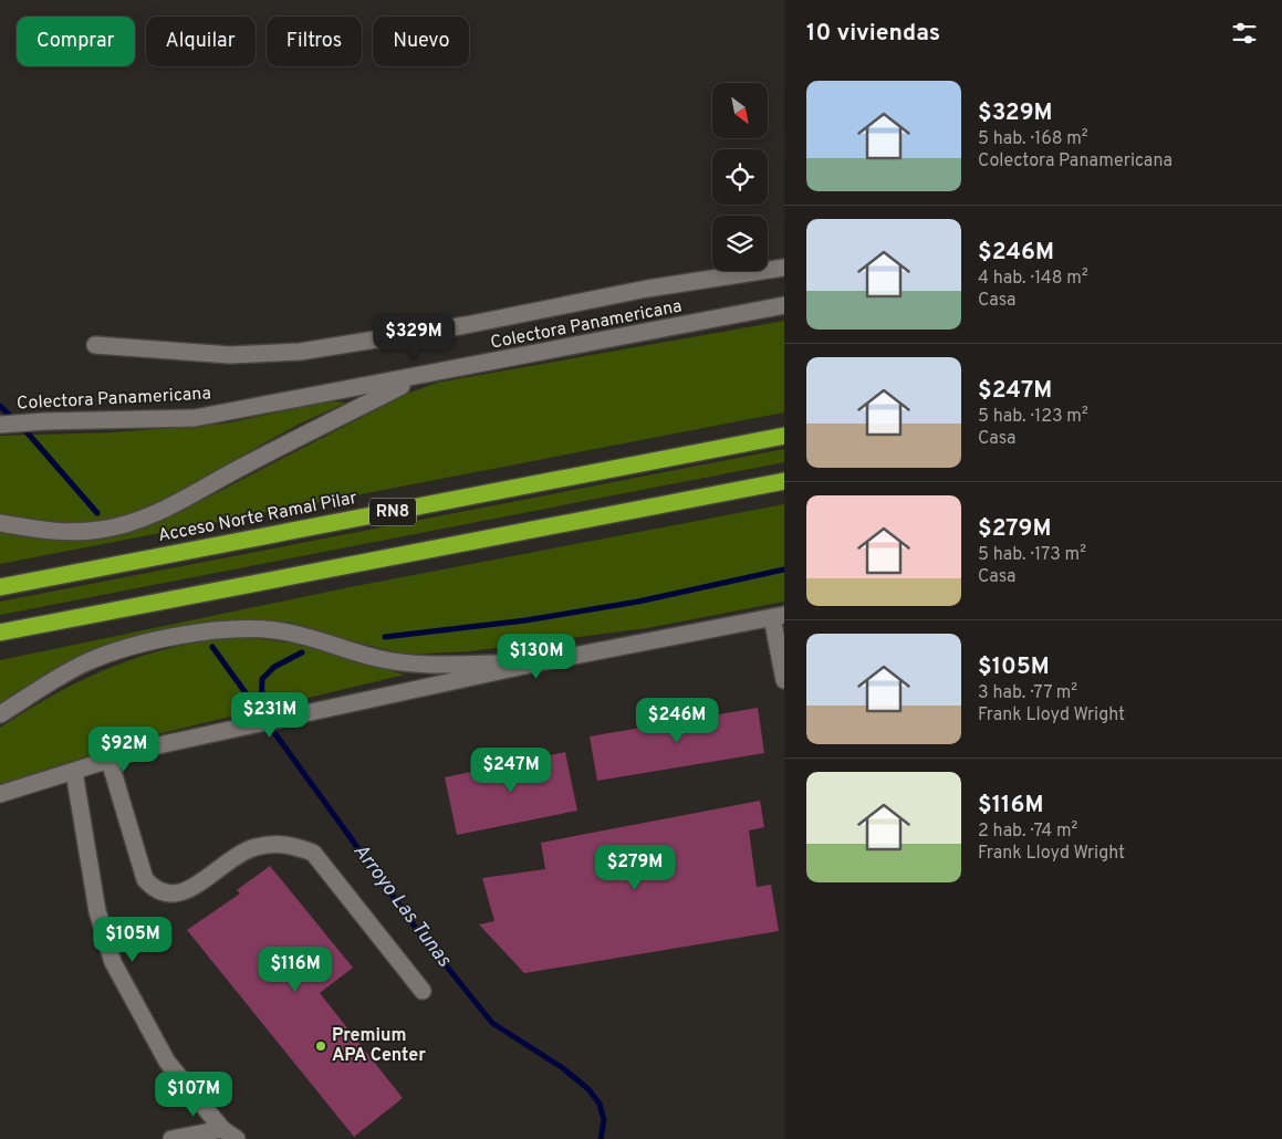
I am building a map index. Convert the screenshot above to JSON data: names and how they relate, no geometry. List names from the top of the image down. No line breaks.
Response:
{"streets":{"highway":["RN8","Acceso Norte Ramal Pilar"],"street":["Colectora Panamericana"]},"water":["Arroyo Las Tunas"],"places":["Premium APA Center"],"north":"bottom right","page":{"heading":"10 viviendas","chip":["Comprar","Alquilar","Filtros","Nuevo"],"list":[{"name":"$329M","note":"5 hab. · 168 m² · Colectora Panamericana"},{"name":"$246M","note":"4 hab. · 148 m² · Casa"},{"name":"$247M","note":"5 hab. · 123 m² · Casa"},{"name":"$279M","note":"5 hab. · 173 m² · Casa"},{"name":"$105M","note":"3 hab. · 77 m² · Frank Lloyd Wright"},{"name":"$116M","note":"2 hab. · 74 m² · Frank Lloyd Wright"}],"price":["$329M","$130M","$231M","$246M","$92M","$247M","$279M","$105M","$116M","$107M"]}}
